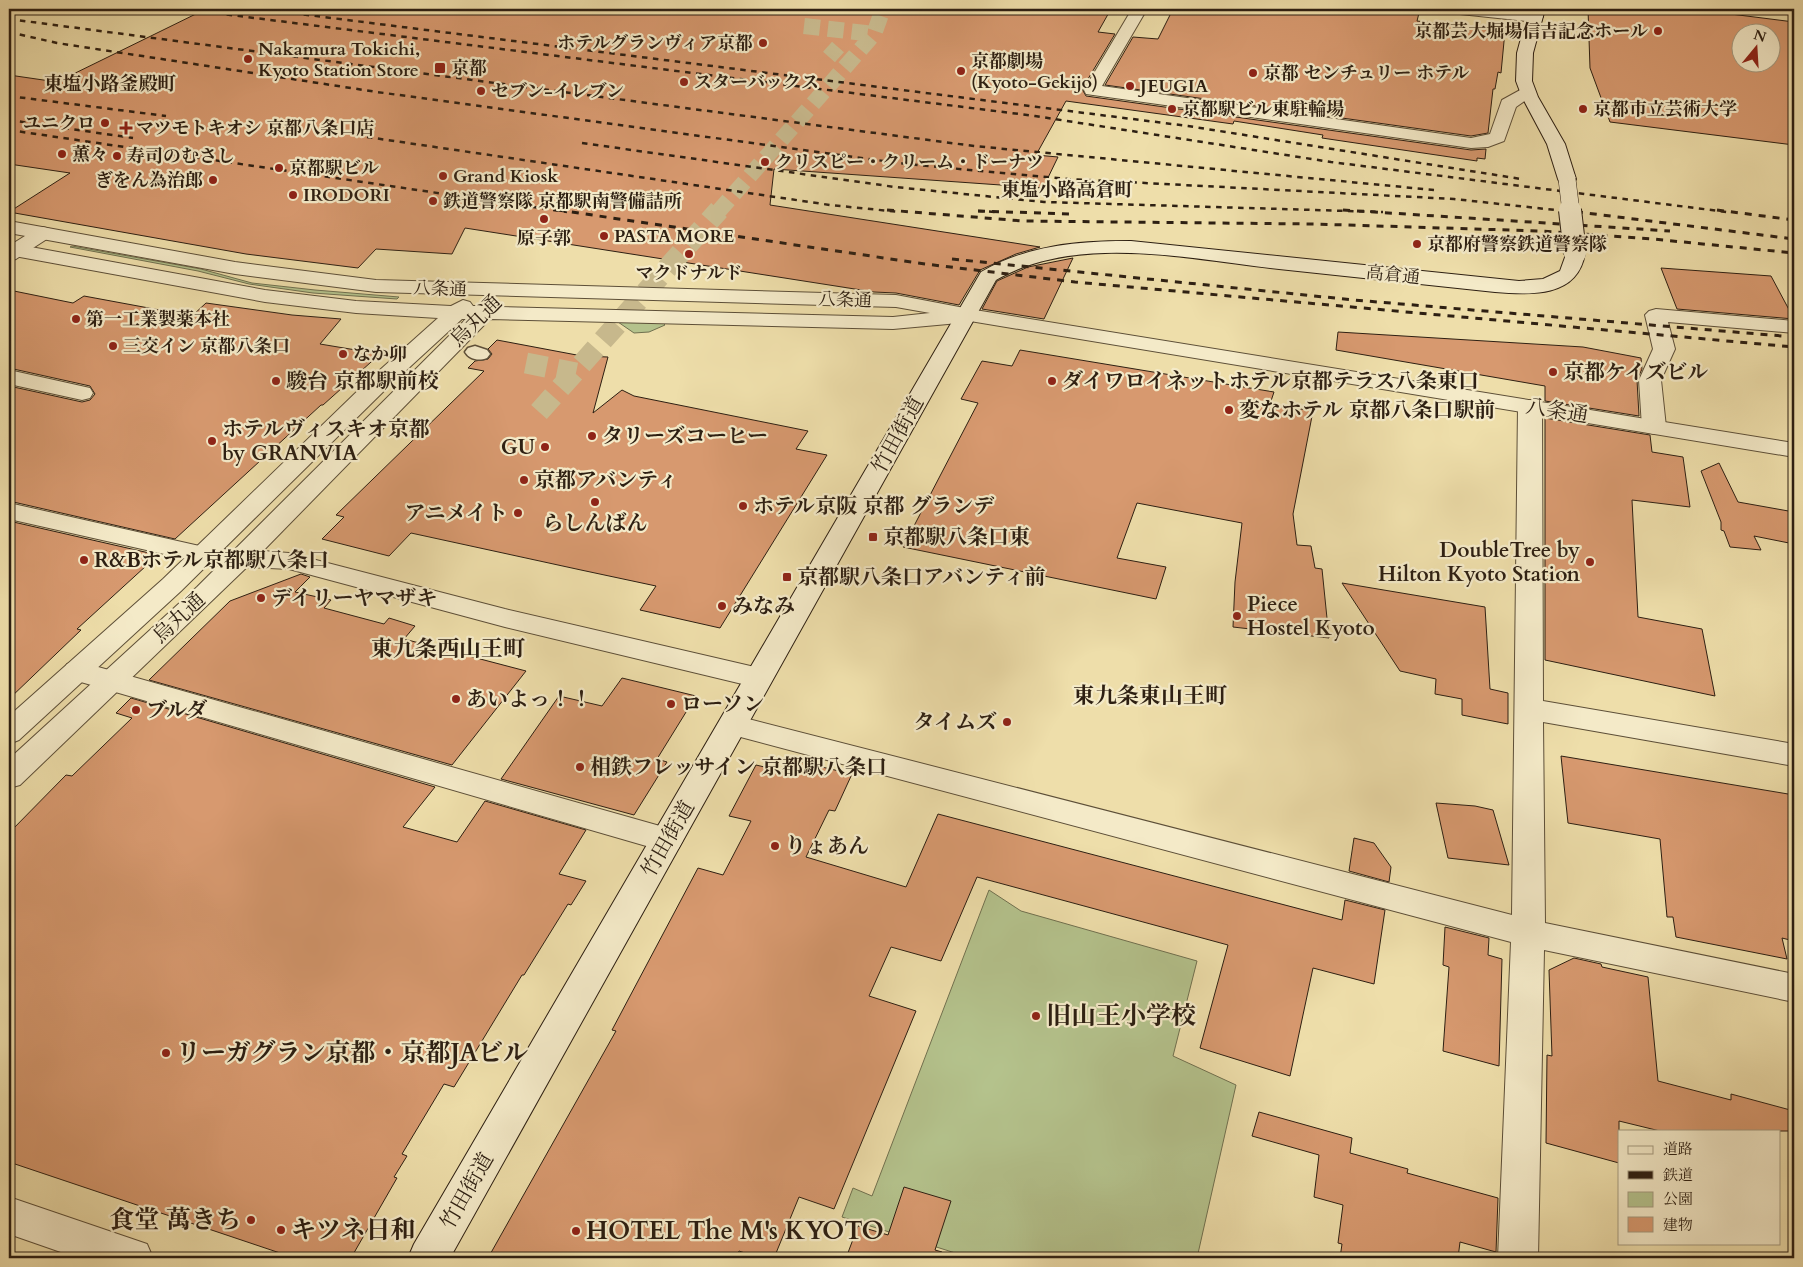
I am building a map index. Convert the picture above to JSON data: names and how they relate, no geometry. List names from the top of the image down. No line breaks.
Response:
{"streets":{"street":["高倉通","八条通","烏丸通","竹田街道"]},"crossings":[["高倉通","八条通"],["高倉通","竹田街道"],["八条通","烏丸通"],["八条通","竹田街道"]],"districts":["東塩小路釜殿町","東塩小路高倉町","東九条西山王町","東九条東山王町"],"places":{"other":["京都芸大堀場信吉記念ホール","ホテルグランヴィア京都","Nakamura Tokichi, Kyoto Station Store","京都劇場 (Kyoto-Gekijo)","京都 センチュリー ホテル","スターバックス","JEUGIA","セブン-イレブン","京都駅ビル東駐輪場","京都市立芸術大学","ユニクロ","薫々","寿司のむさし","クリスピー・クリーム・ドーナツ","京都駅ビル","Grand Kiosk","ぎをん為治郎","IRODORI","鉄道警察隊 京都駅南警備詰所","原子郭","PASTA MORE","京都府警察鉄道警察隊","マクドナルド","第一工業製薬本社","三交イン 京都八条口","なか卯","京都ケイズビル","駿台 京都駅前校","ダイワロイネットホテル京都テラス八条東口","変なホテル 京都八条口駅前","タリーズコーヒー","ホテルヴィスキオ京都 by GRANVIA","GU","京都アバンティ","らしんばん","ホテル京阪 京都 グランデ","アニメイト","R&Bホテル京都駅八条口","DoubleTree by Hilton Kyoto Station","デイリーヤマザキ","みなみ","Piece Hostel Kyoto","あいよっ！！","ローソン","ブルダ","タイムズ","相鉄フレッサイン 京都駅八条口","りょあん","旧山王小学校","リーガグラン京都・京都JAビル","食堂 萬きち","キツネ日和","HOTEL The M's KYOTO"],"transit":["京都","京都駅八条口東","京都駅八条口アバンティ前"],"health":["マツモトキオシ 京都八条口店"]},"legend":["道路","鉄道","公園","建物"],"north":"top"}
